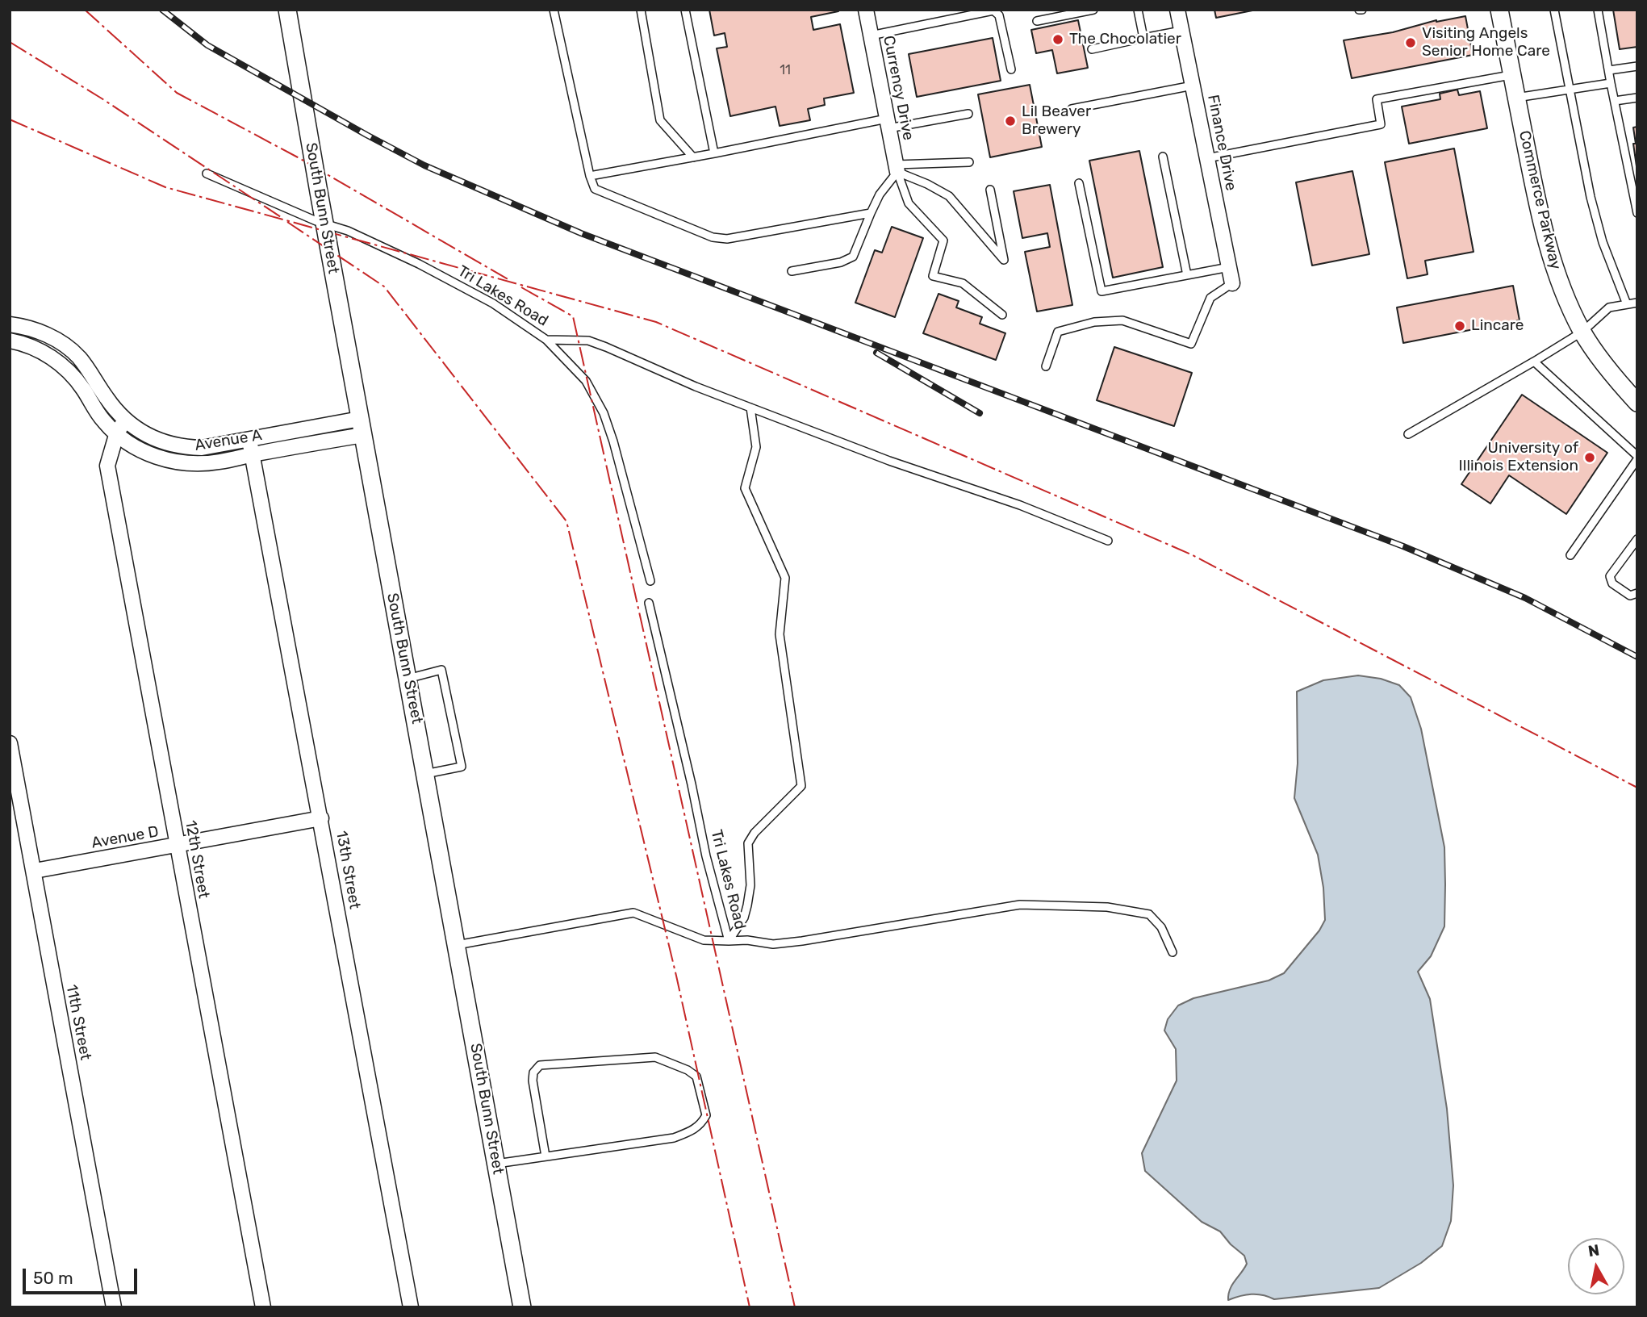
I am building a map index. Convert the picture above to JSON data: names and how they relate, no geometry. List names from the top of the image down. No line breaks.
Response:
{"streets":{"street":["Currency Drive","Finance Drive","Commerce Parkway","South Bunn Street","Avenue A","Avenue D","12th Street","13th Street","11th Street"],"lane":["Tri Lakes Road"]},"crossings":[["South Bunn Street","Tri Lakes Road"],["South Bunn Street","Avenue A"],["Avenue A","12th Street"],["Avenue A","13th Street"],["Avenue D","12th Street"],["Avenue D","13th Street"],["Avenue D","11th Street"]],"places":["The Chocolatier","Visiting Angels Senior Home Care","Lil Beaver Brewery","Lincare","University of Illinois Extension"],"house_numbers":["11"],"scale_bar":"50 m","north":"top"}
